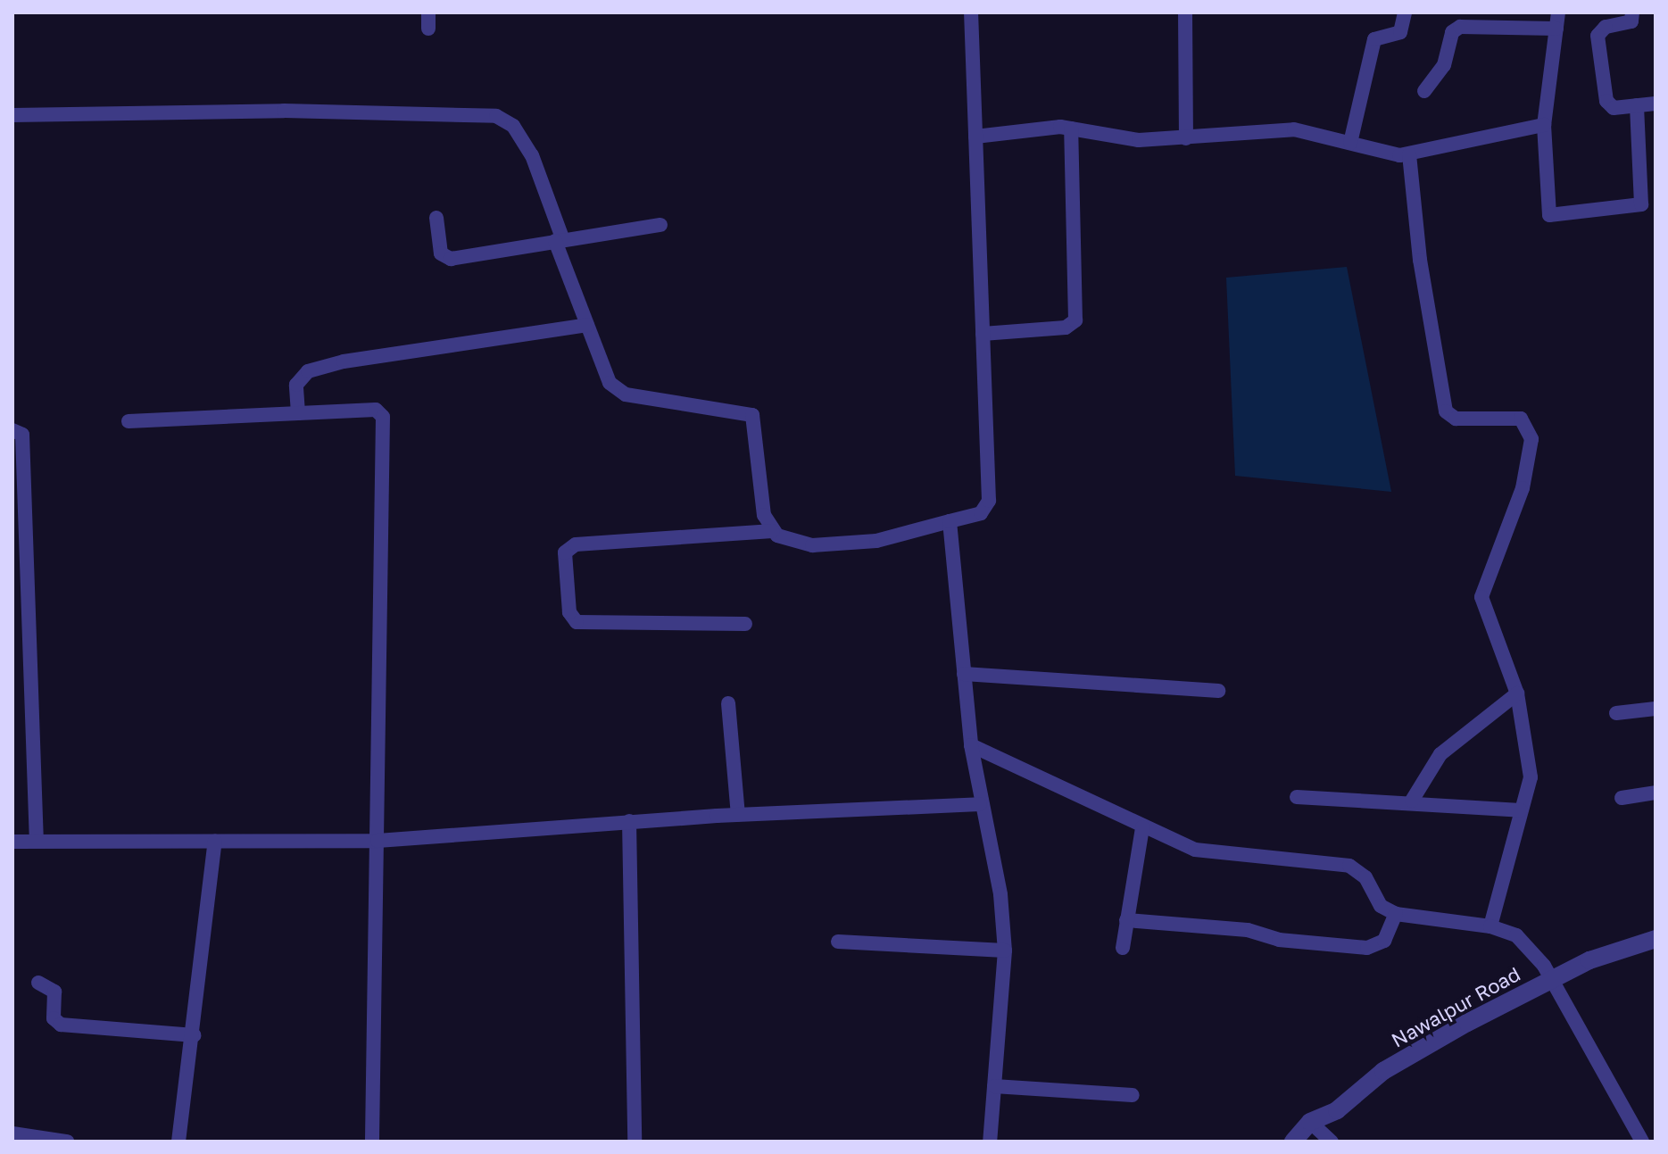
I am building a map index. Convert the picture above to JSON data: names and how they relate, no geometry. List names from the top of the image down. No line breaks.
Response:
{"streets":{"street":["Nawalpur Road"]}}
